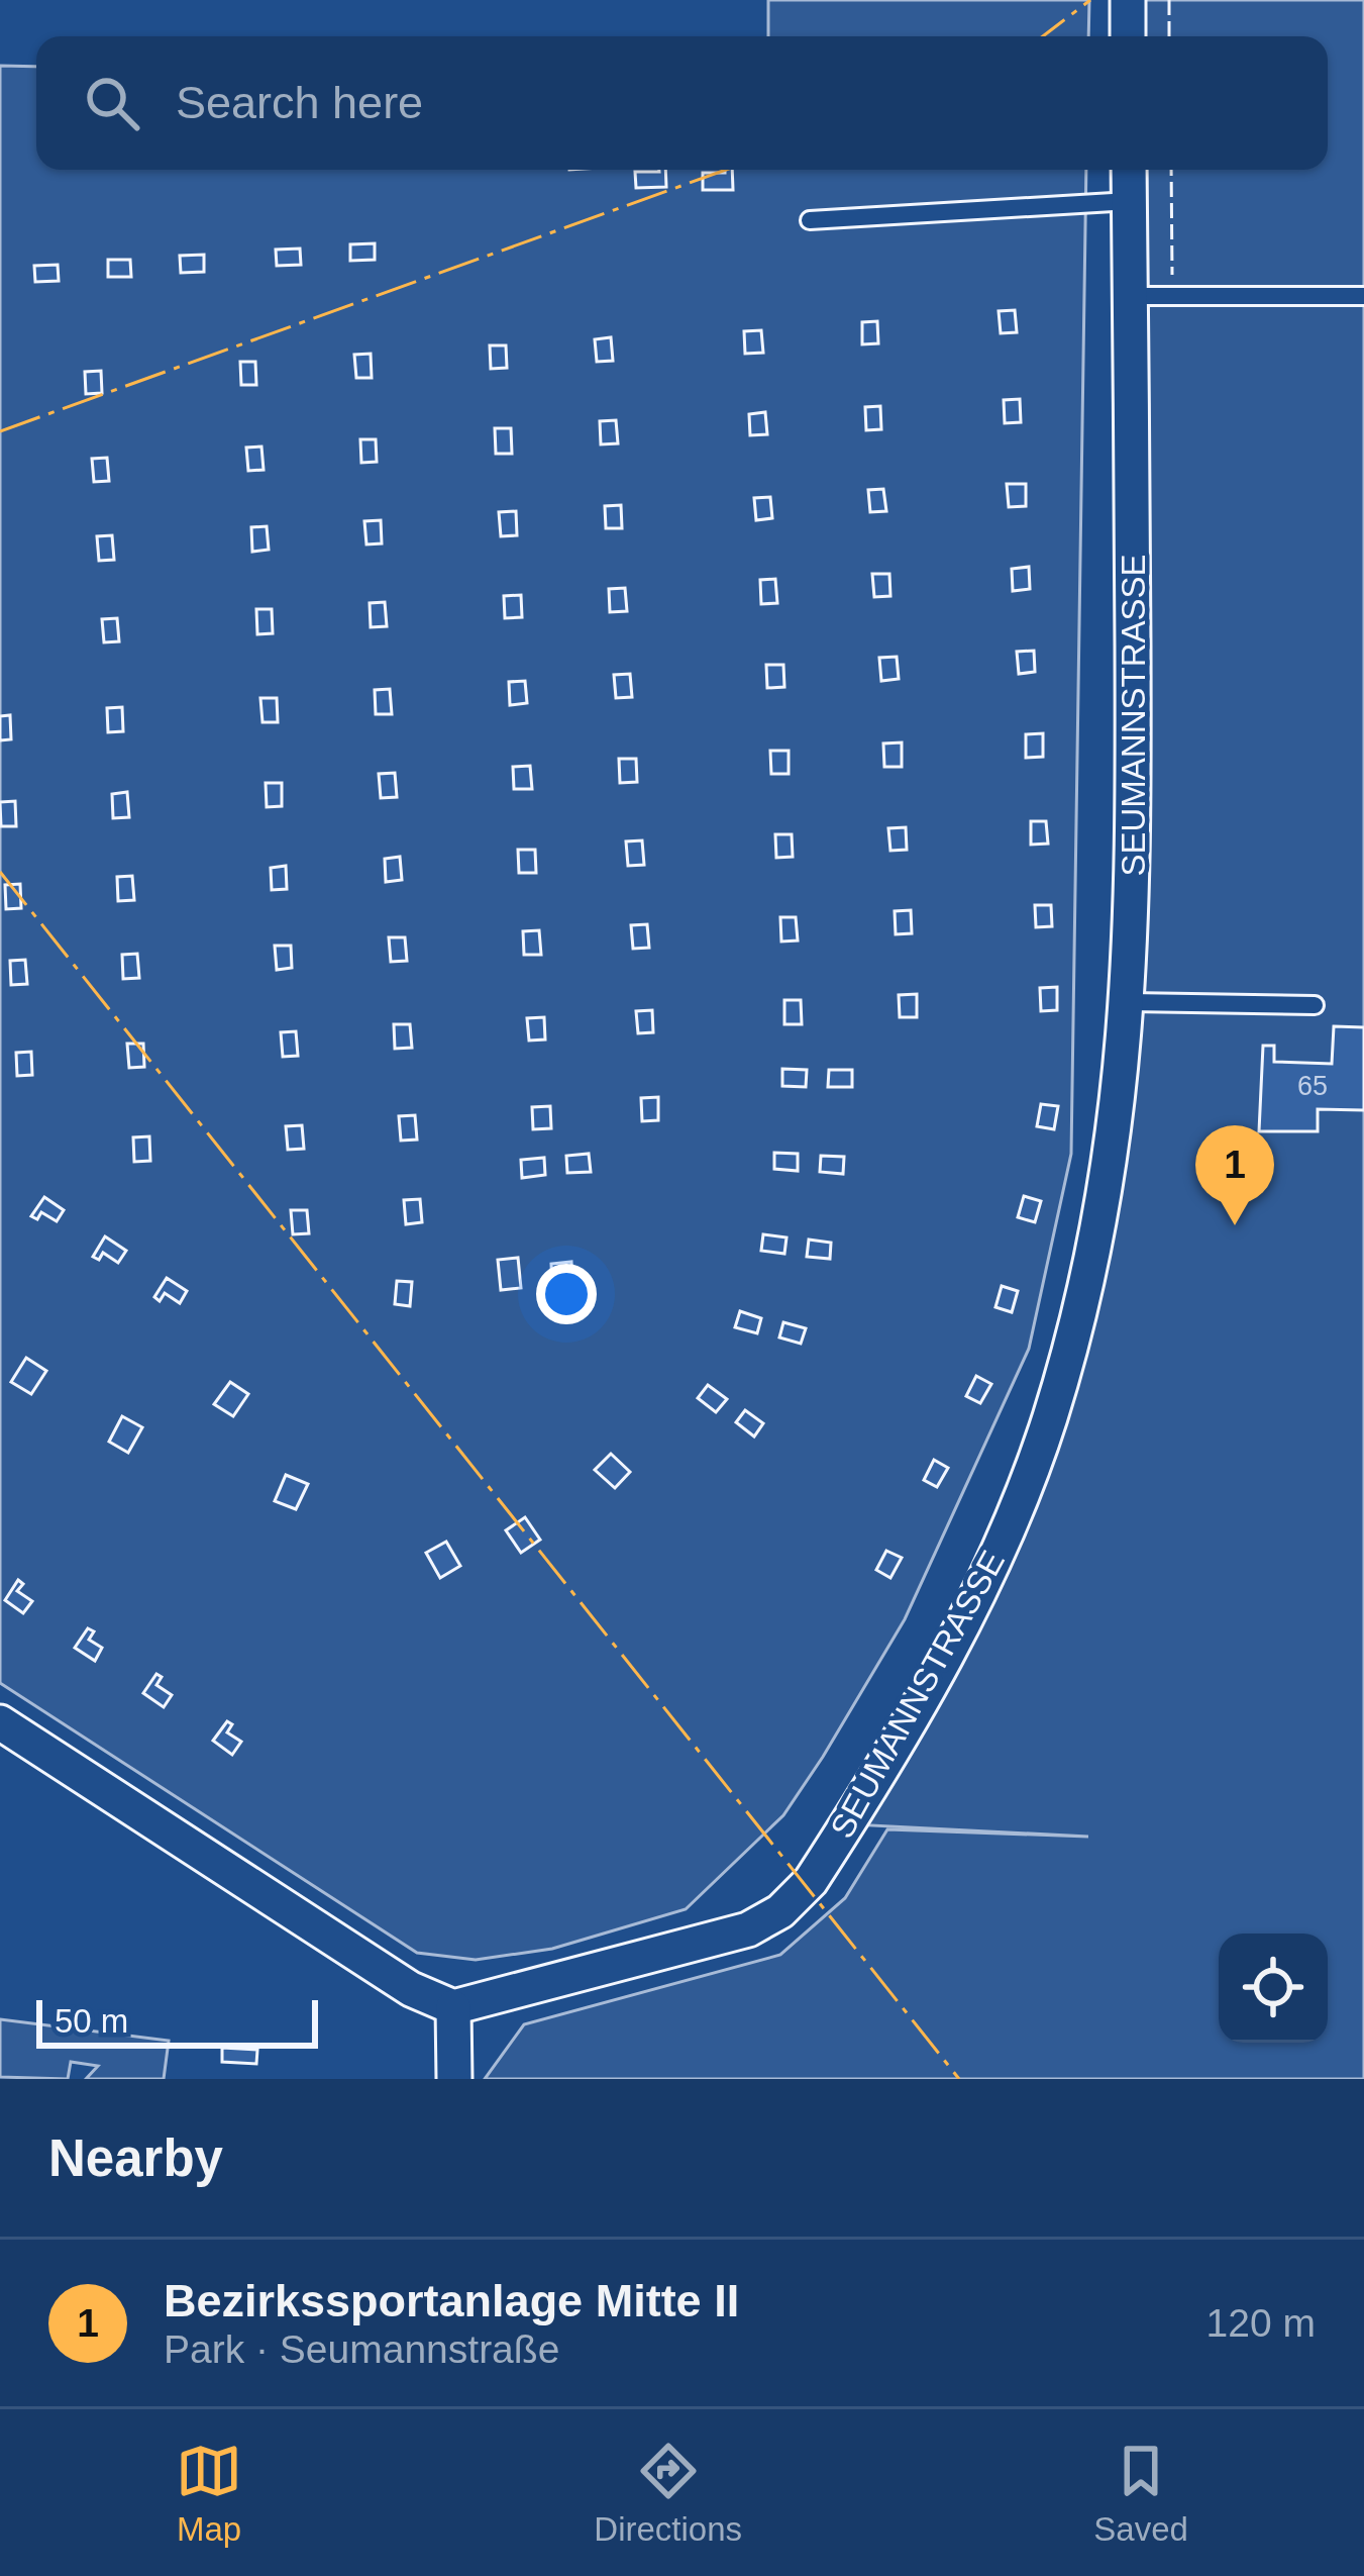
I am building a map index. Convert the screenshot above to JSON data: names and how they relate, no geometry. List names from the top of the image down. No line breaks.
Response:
{"streets":{"street":["SEUMANNSTRASSE"]},"house_numbers":["65"],"scale_bar":"50 m","page":{"search":"Search here","pins":"1","scale":"50 m","heading":"Nearby","list":[{"mark":"1","name":"Bezirkssportanlage Mitte II","note":"Park · Seumannstraße","value":"120 m"}],"nav":["Map","Directions","Saved"]}}
